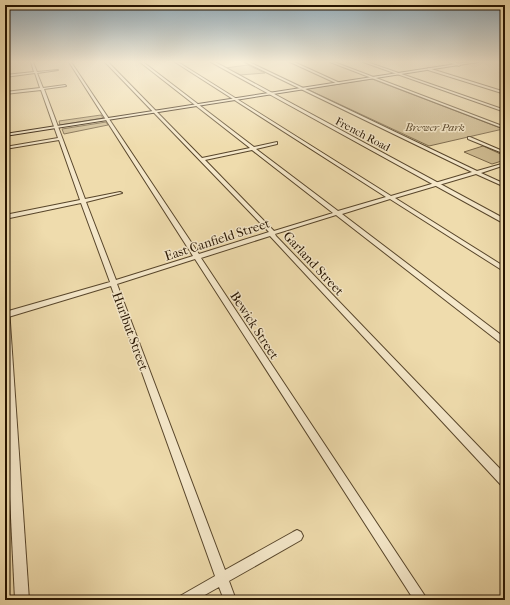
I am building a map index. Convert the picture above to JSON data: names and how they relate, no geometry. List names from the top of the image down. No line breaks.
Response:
{"streets":{"street":["French Road","East Canfield Street","Garland Street","Bewick Street","Hurlbut Street"]},"crossings":[["French Road","East Canfield Street"],["East Canfield Street","Garland Street"],["East Canfield Street","Bewick Street"],["East Canfield Street","Hurlbut Street"]],"parks":["Brewer Park"]}
